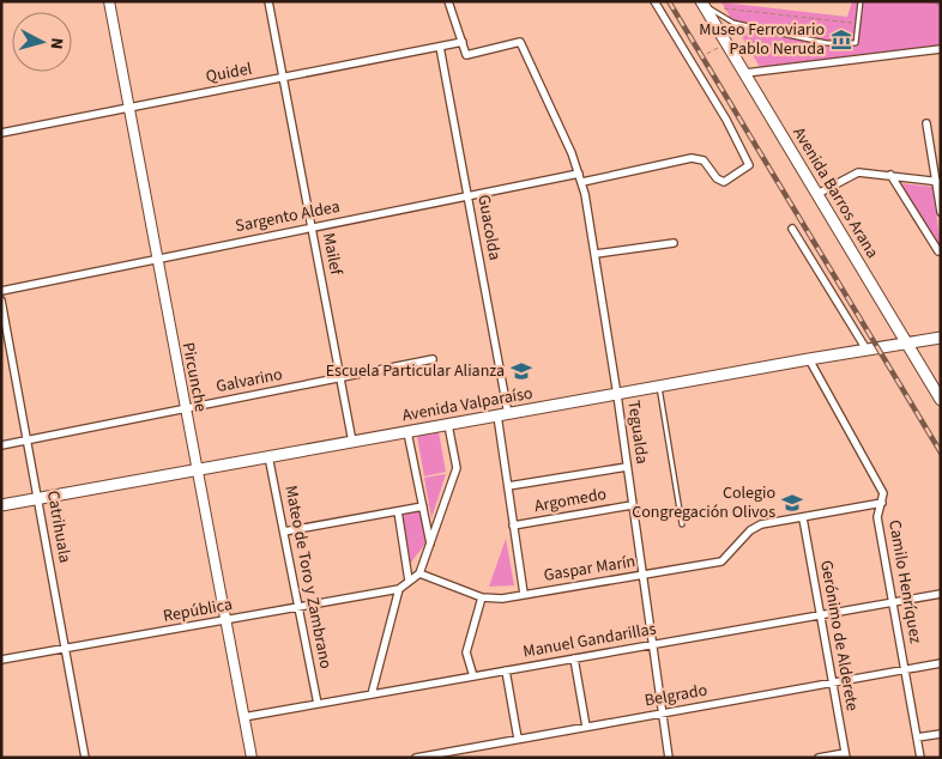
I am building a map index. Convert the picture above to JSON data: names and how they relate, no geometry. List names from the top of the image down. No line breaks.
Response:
{"streets":{"main road":["Avenida Barros Arana","Avenida Valparaíso"],"street":["Quidel","Sargento Aldea","Guacolda","Mailef","Pircunche","Galvarino","Tegualda","Argomedo","Catrihuala","Gaspar Marín","Mateo de Toro y Zambrano","Camilo Henríquez","República","Gerónimo de Alderete","Manuel Gandarillas","Belgrado"]},"crossings":[["Quidel","Guacolda"],["Quidel","Mailef"],["Quidel","Pircunche"],["Quidel","Tegualda"],["Avenida Barros Arana","Avenida Valparaíso"],["Sargento Aldea","Guacolda"],["Sargento Aldea","Mailef"],["Sargento Aldea","Pircunche"],["Sargento Aldea","Tegualda"],["Guacolda","Avenida Valparaíso"],["Guacolda","Argomedo"],["Guacolda","Gaspar Marín"],["Mailef","Galvarino"],["Mailef","Avenida Valparaíso"],["Pircunche","Galvarino"],["Pircunche","Avenida Valparaíso"],["Pircunche","República"],["Pircunche","Manuel Gandarillas"],["Galvarino","Catrihuala"],["Avenida Valparaíso","Tegualda"],["Avenida Valparaíso","Catrihuala"],["Avenida Valparaíso","Mateo de Toro y Zambrano"],["Avenida Valparaíso","Camilo Henríquez"],["Tegualda","Argomedo"],["Tegualda","Gaspar Marín"],["Tegualda","Manuel Gandarillas"],["Tegualda","Belgrado"],["Catrihuala","República"],["Gaspar Marín","Gerónimo de Alderete"],["Mateo de Toro y Zambrano","República"],["Mateo de Toro y Zambrano","Manuel Gandarillas"],["Camilo Henríquez","Manuel Gandarillas"],["Camilo Henríquez","Belgrado"],["Gerónimo de Alderete","Manuel Gandarillas"],["Gerónimo de Alderete","Belgrado"]],"places":{"museum":["Museo Ferroviario Pablo Neruda"],"school or university":["Escuela Particular Alianza","Colegio Congregación Olivos"]},"north":"right"}
